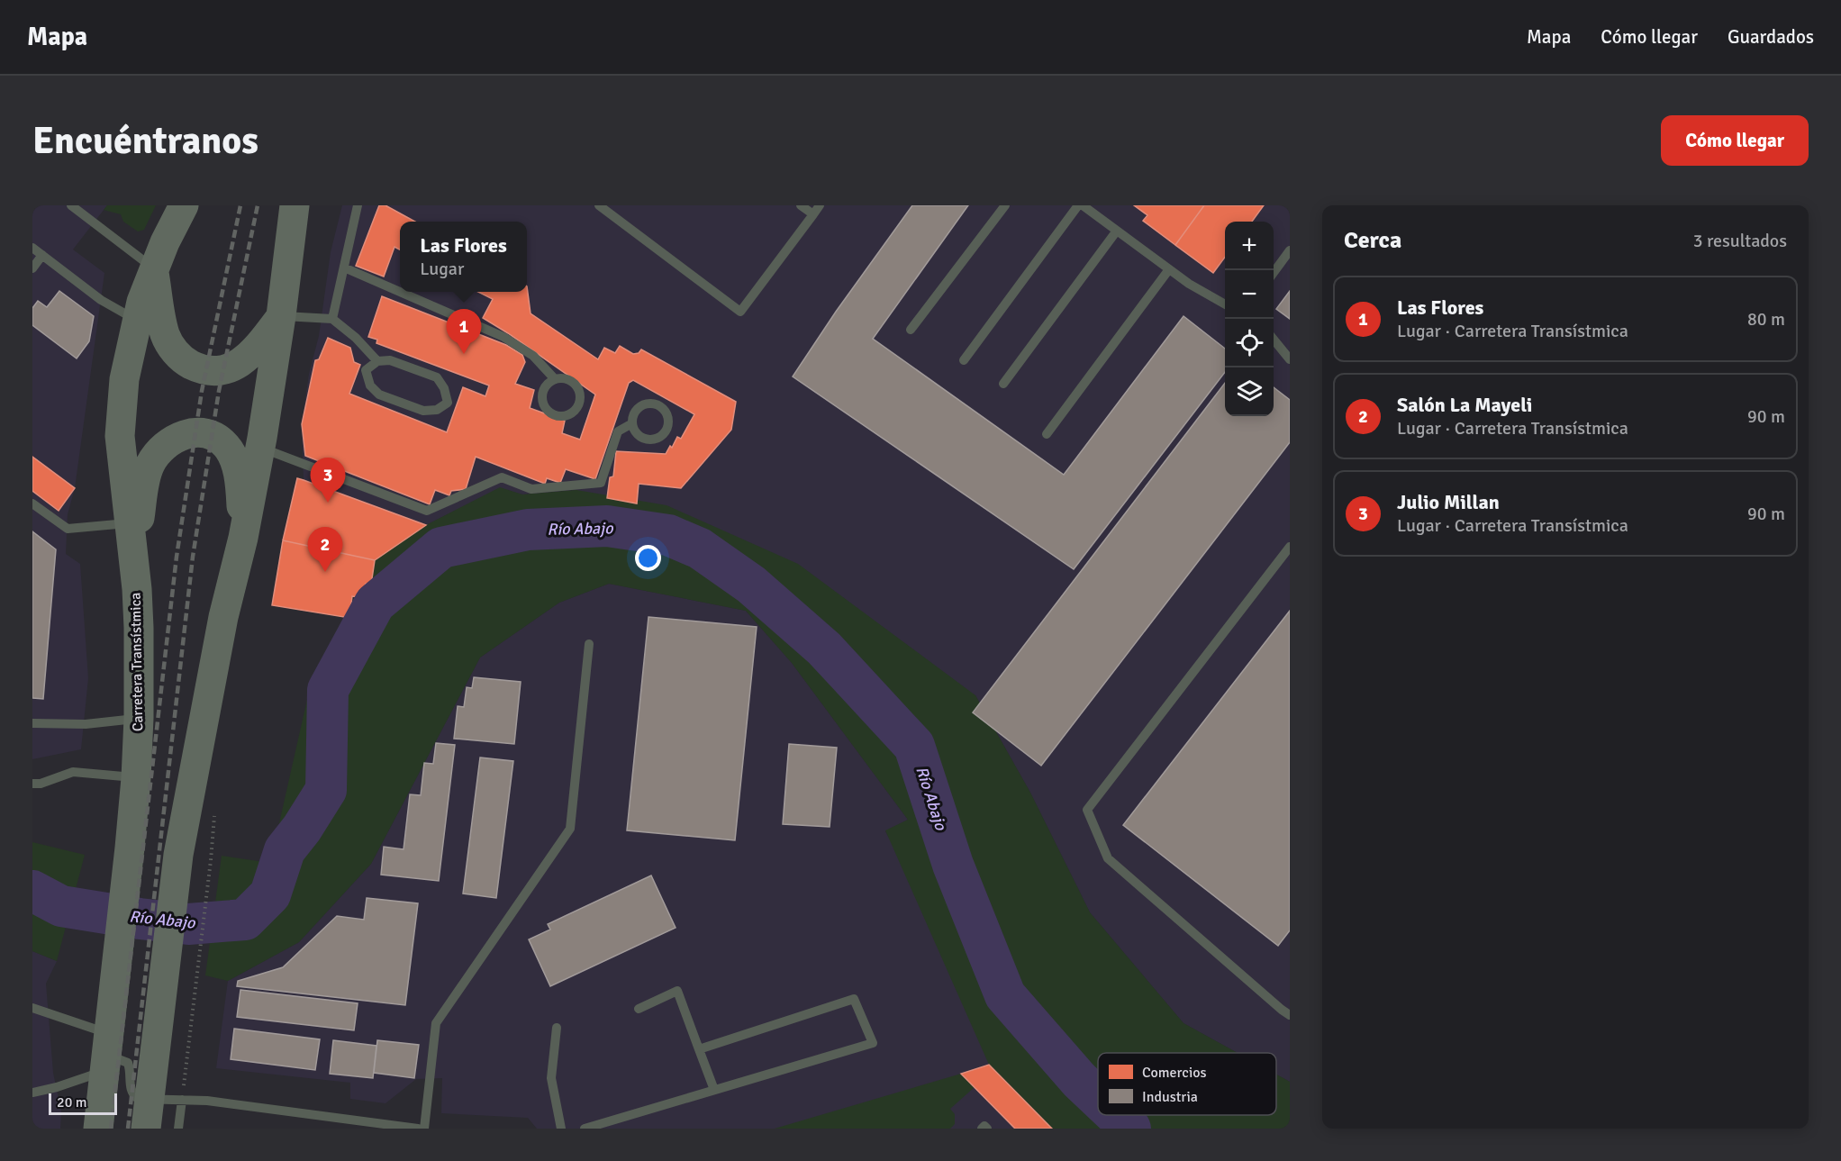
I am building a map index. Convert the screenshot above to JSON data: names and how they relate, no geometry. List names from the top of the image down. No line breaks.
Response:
{"streets":{"main road":["Carretera Transístmica"]},"water":["Río Abajo"],"legend":["Comercios","Industria"],"scale_bar":"20 m","page":{"header":"Mapa","nav":["Mapa","Cómo llegar","Guardados"],"buttons":"Cómo llegar","title":"Encuéntranos","heading":["Cerca","3 resultados"],"map_buttons":["+","−"],"popup":["Las Flores","Lugar"],"list":[{"mark":"1","name":"Las Flores","note":"Lugar · Carretera Transístmica","value":"80 m"},{"mark":"2","name":"Salón La Mayeli","note":"Lugar · Carretera Transístmica","value":"90 m"},{"mark":"3","name":"Julio Millan","note":"Lugar · Carretera Transístmica","value":"90 m"}],"pins":["1","3","2"],"scale":"20 m"}}
